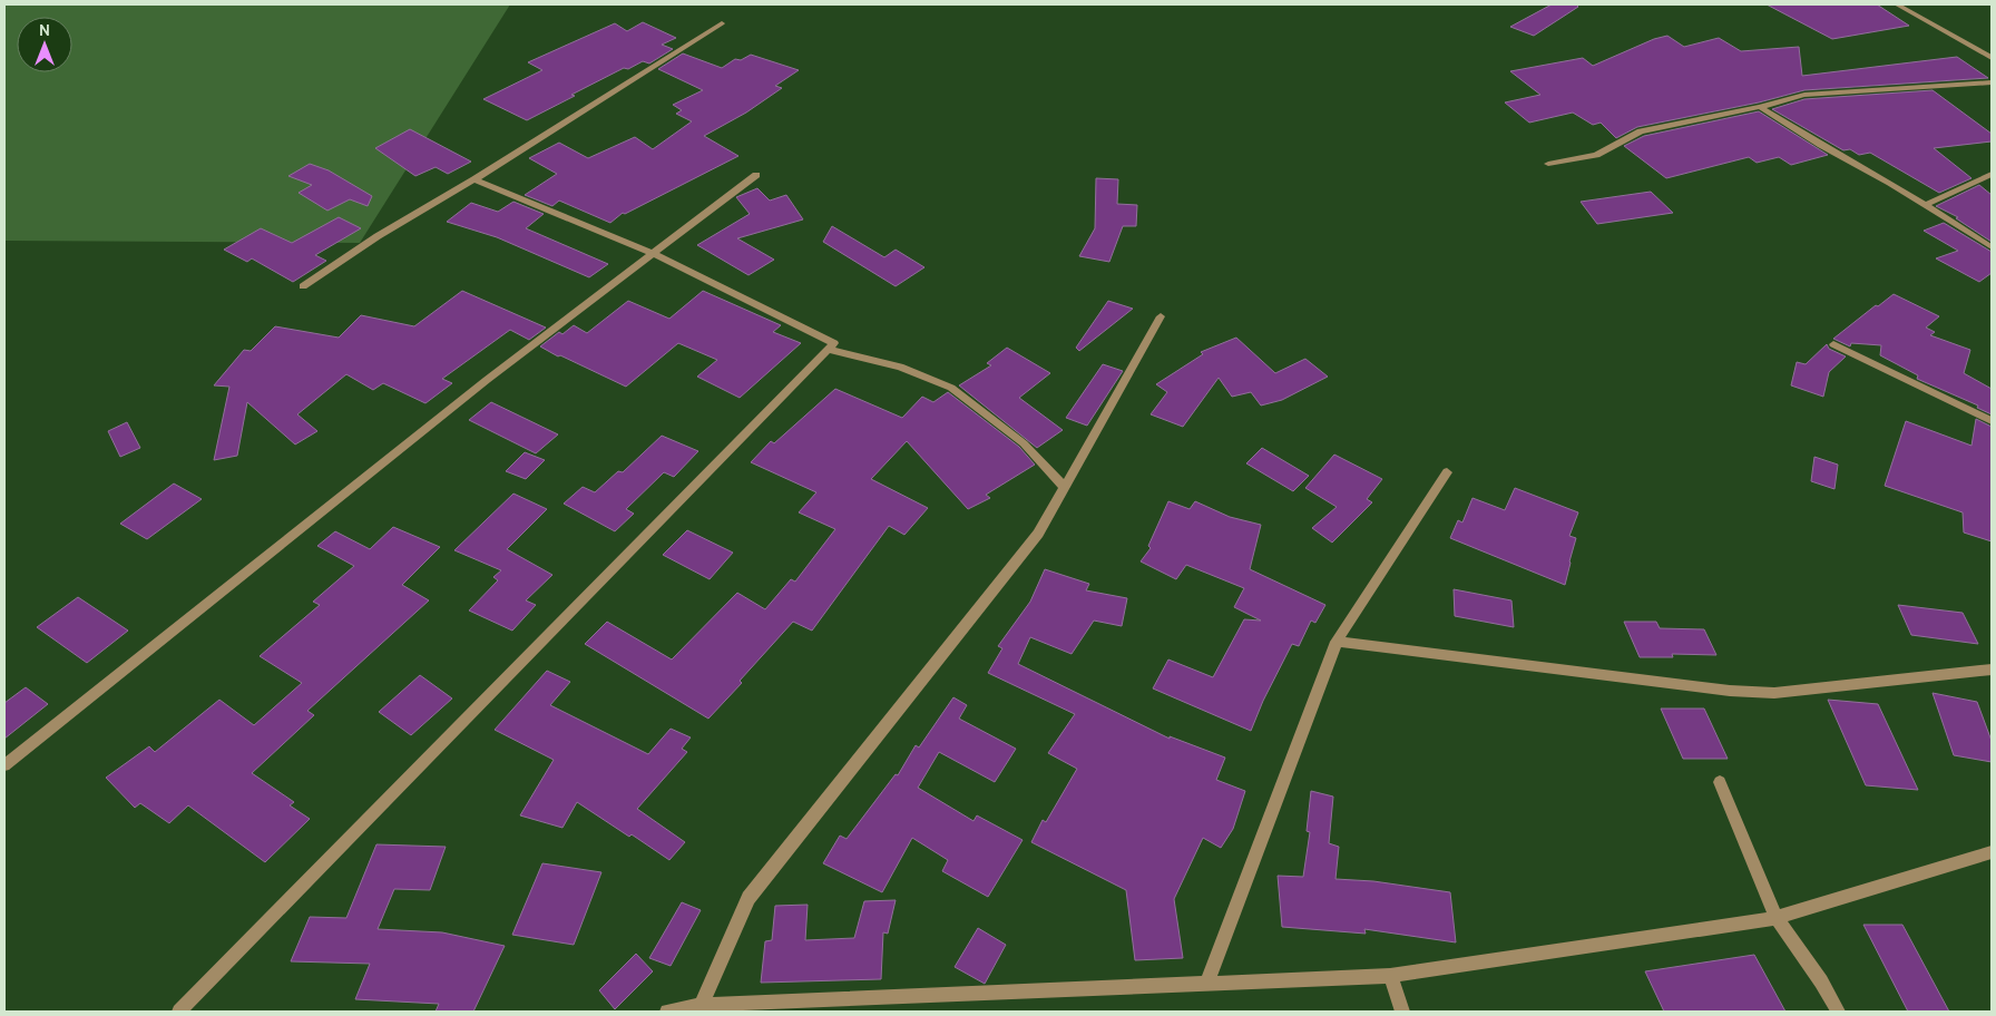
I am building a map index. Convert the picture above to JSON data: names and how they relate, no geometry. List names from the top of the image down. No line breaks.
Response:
{"north":"top"}
